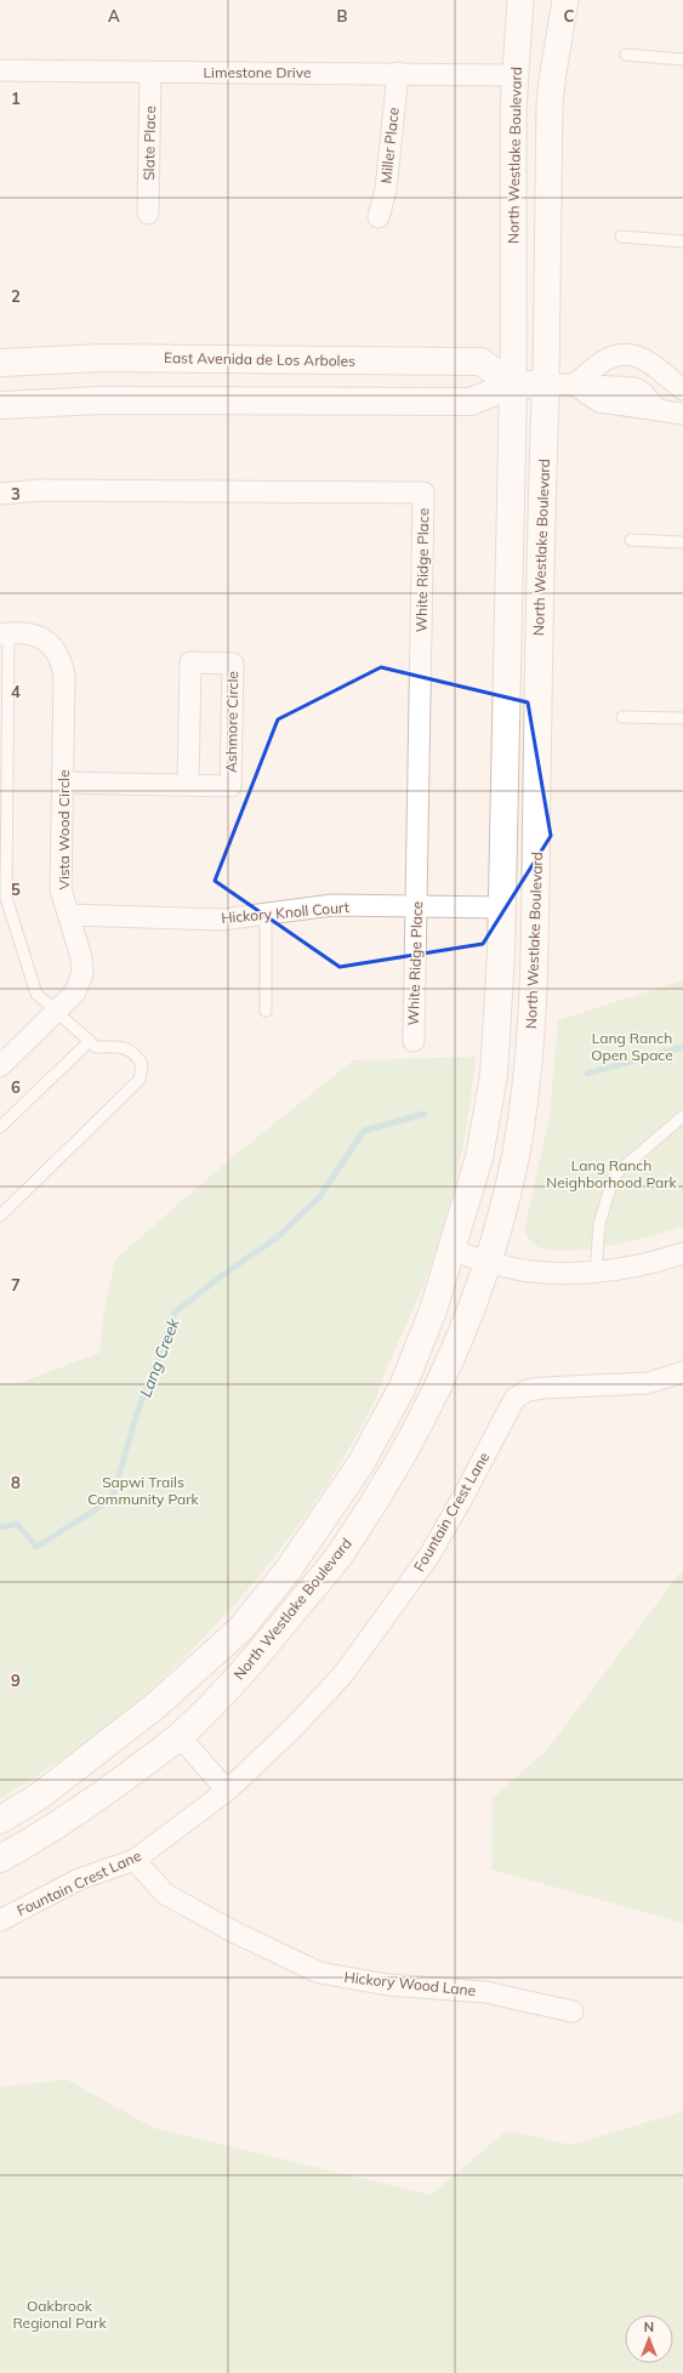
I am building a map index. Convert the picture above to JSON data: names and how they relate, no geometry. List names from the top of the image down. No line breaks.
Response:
{"streets":{"main road":["North Westlake Boulevard","East Avenida de Los Arboles"],"street":["Limestone Drive","Slate Place","Miller Place","White Ridge Place","Ashmore Circle","Vista Wood Circle","Hickory Knoll Court","Fountain Crest Lane","Hickory Wood Lane"]},"crossings":[["Limestone Drive","Slate Place"],["Limestone Drive","Miller Place"],["Limestone Drive","North Westlake Boulevard"],["North Westlake Boulevard","East Avenida de Los Arboles"],["North Westlake Boulevard","Hickory Knoll Court"],["White Ridge Place","Hickory Knoll Court"],["Ashmore Circle","Vista Wood Circle"],["Vista Wood Circle","Hickory Knoll Court"],["Fountain Crest Lane","Hickory Wood Lane"]],"water":["Lang Creek"],"parks":["Lang Ranch Open Space","Lang Ranch Neighborhood Park","Sapwi Trails Community Park","Oakbrook Regional Park"],"north":"top","grid":{"columns":["A","B","C"],"rows":["1","2","3","4","5","6","7","8","9"]}}
